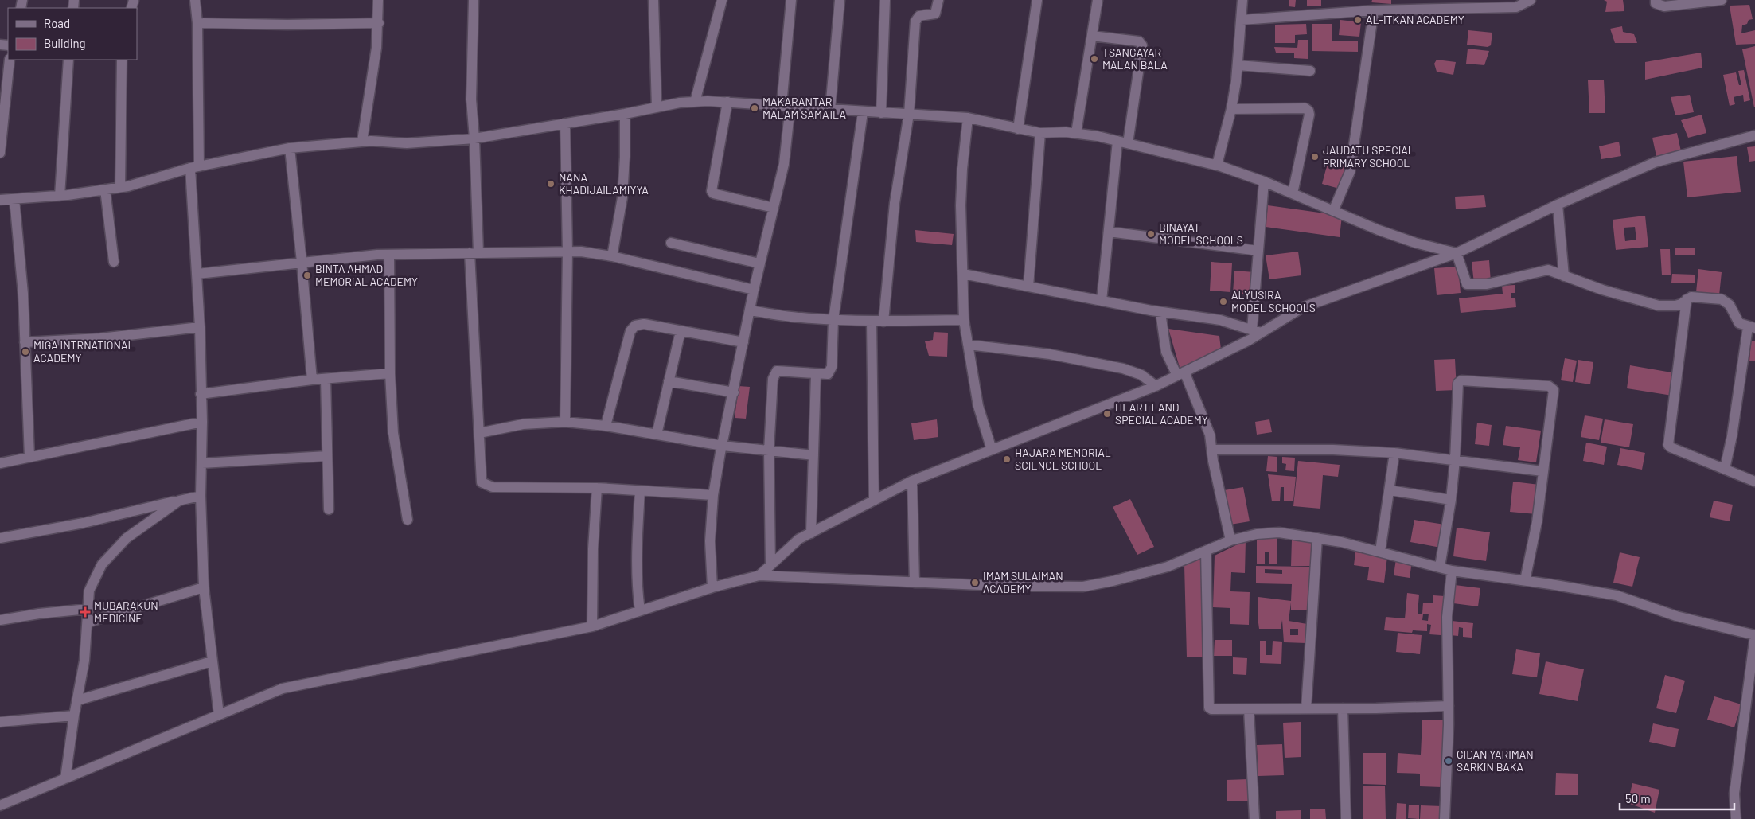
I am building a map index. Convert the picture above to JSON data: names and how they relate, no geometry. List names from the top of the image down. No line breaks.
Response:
{"places":{"other":["AL-ITKAN ACADEMY","TSANGAYAR MALAN BALA","MAKARANTAR MALAM SAMA'ILA","JAUDATU SPECIAL PRIMARY SCHOOL","NANA KHADIJAILAMIYYA","BINAYAT MODEL SCHOOLS","BINTA AHMAD MEMORIAL ACADEMY","ALYUSIRA MODEL SCHOOLS","MIGA INTRNATIONAL ACADEMY","HEART LAND SPECIAL ACADEMY","HAJARA MEMORIAL SCIENCE SCHOOL","IMAM SULAIMAN ACADEMY","GIDAN YARIMAN SARKIN BAKA"],"health":["MUBARAKUN MEDICINE"]},"legend":["Road","Building"],"scale_bar":"50 m"}
